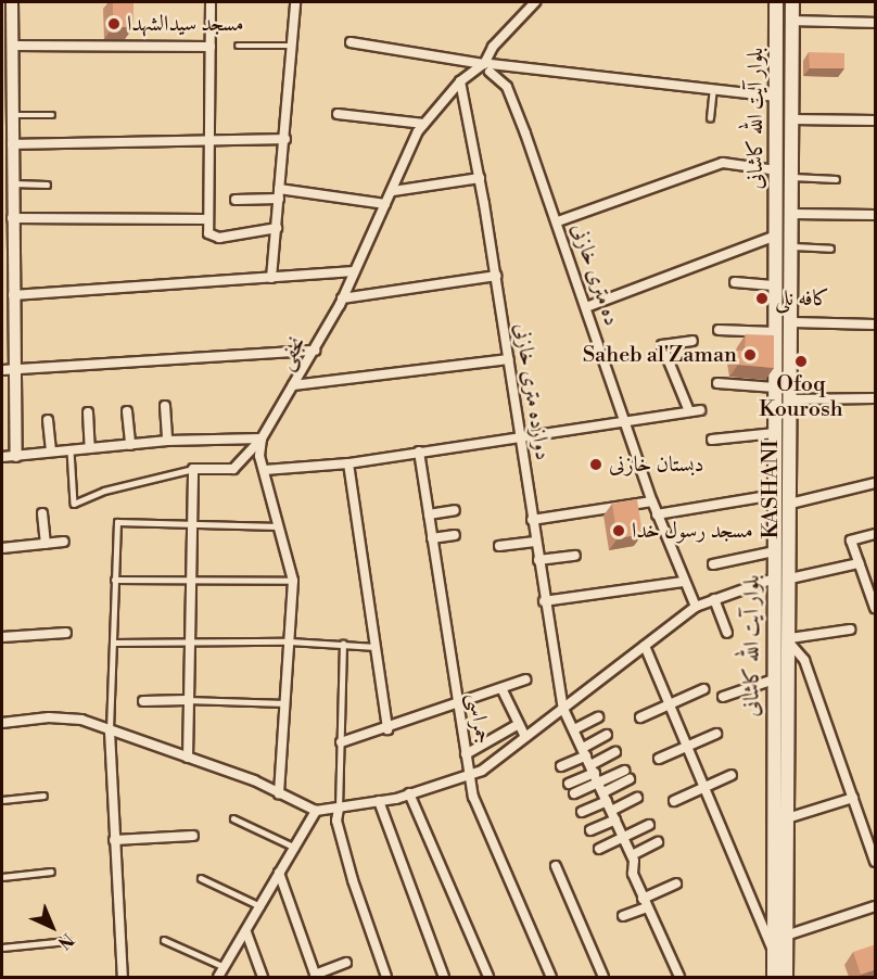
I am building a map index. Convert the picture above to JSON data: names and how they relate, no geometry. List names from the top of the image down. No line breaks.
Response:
{"streets":{"main road":["بلوار آیت الله کاشانی","KASHANI"],"street":["ده متری خازنی","نجفی","دوازده متری خازنی","جمراسی"]},"crossings":[["ده متری خازنی","نجفی"],["نجفی","دوازده متری خازنی"]],"places":["مسجد سیدالشهدا","کافه نلی","Saheb al'Zaman","Ofoq Kourosh","دبستان خازنی","مسجد رسول خدا"],"north":"bottom right"}
